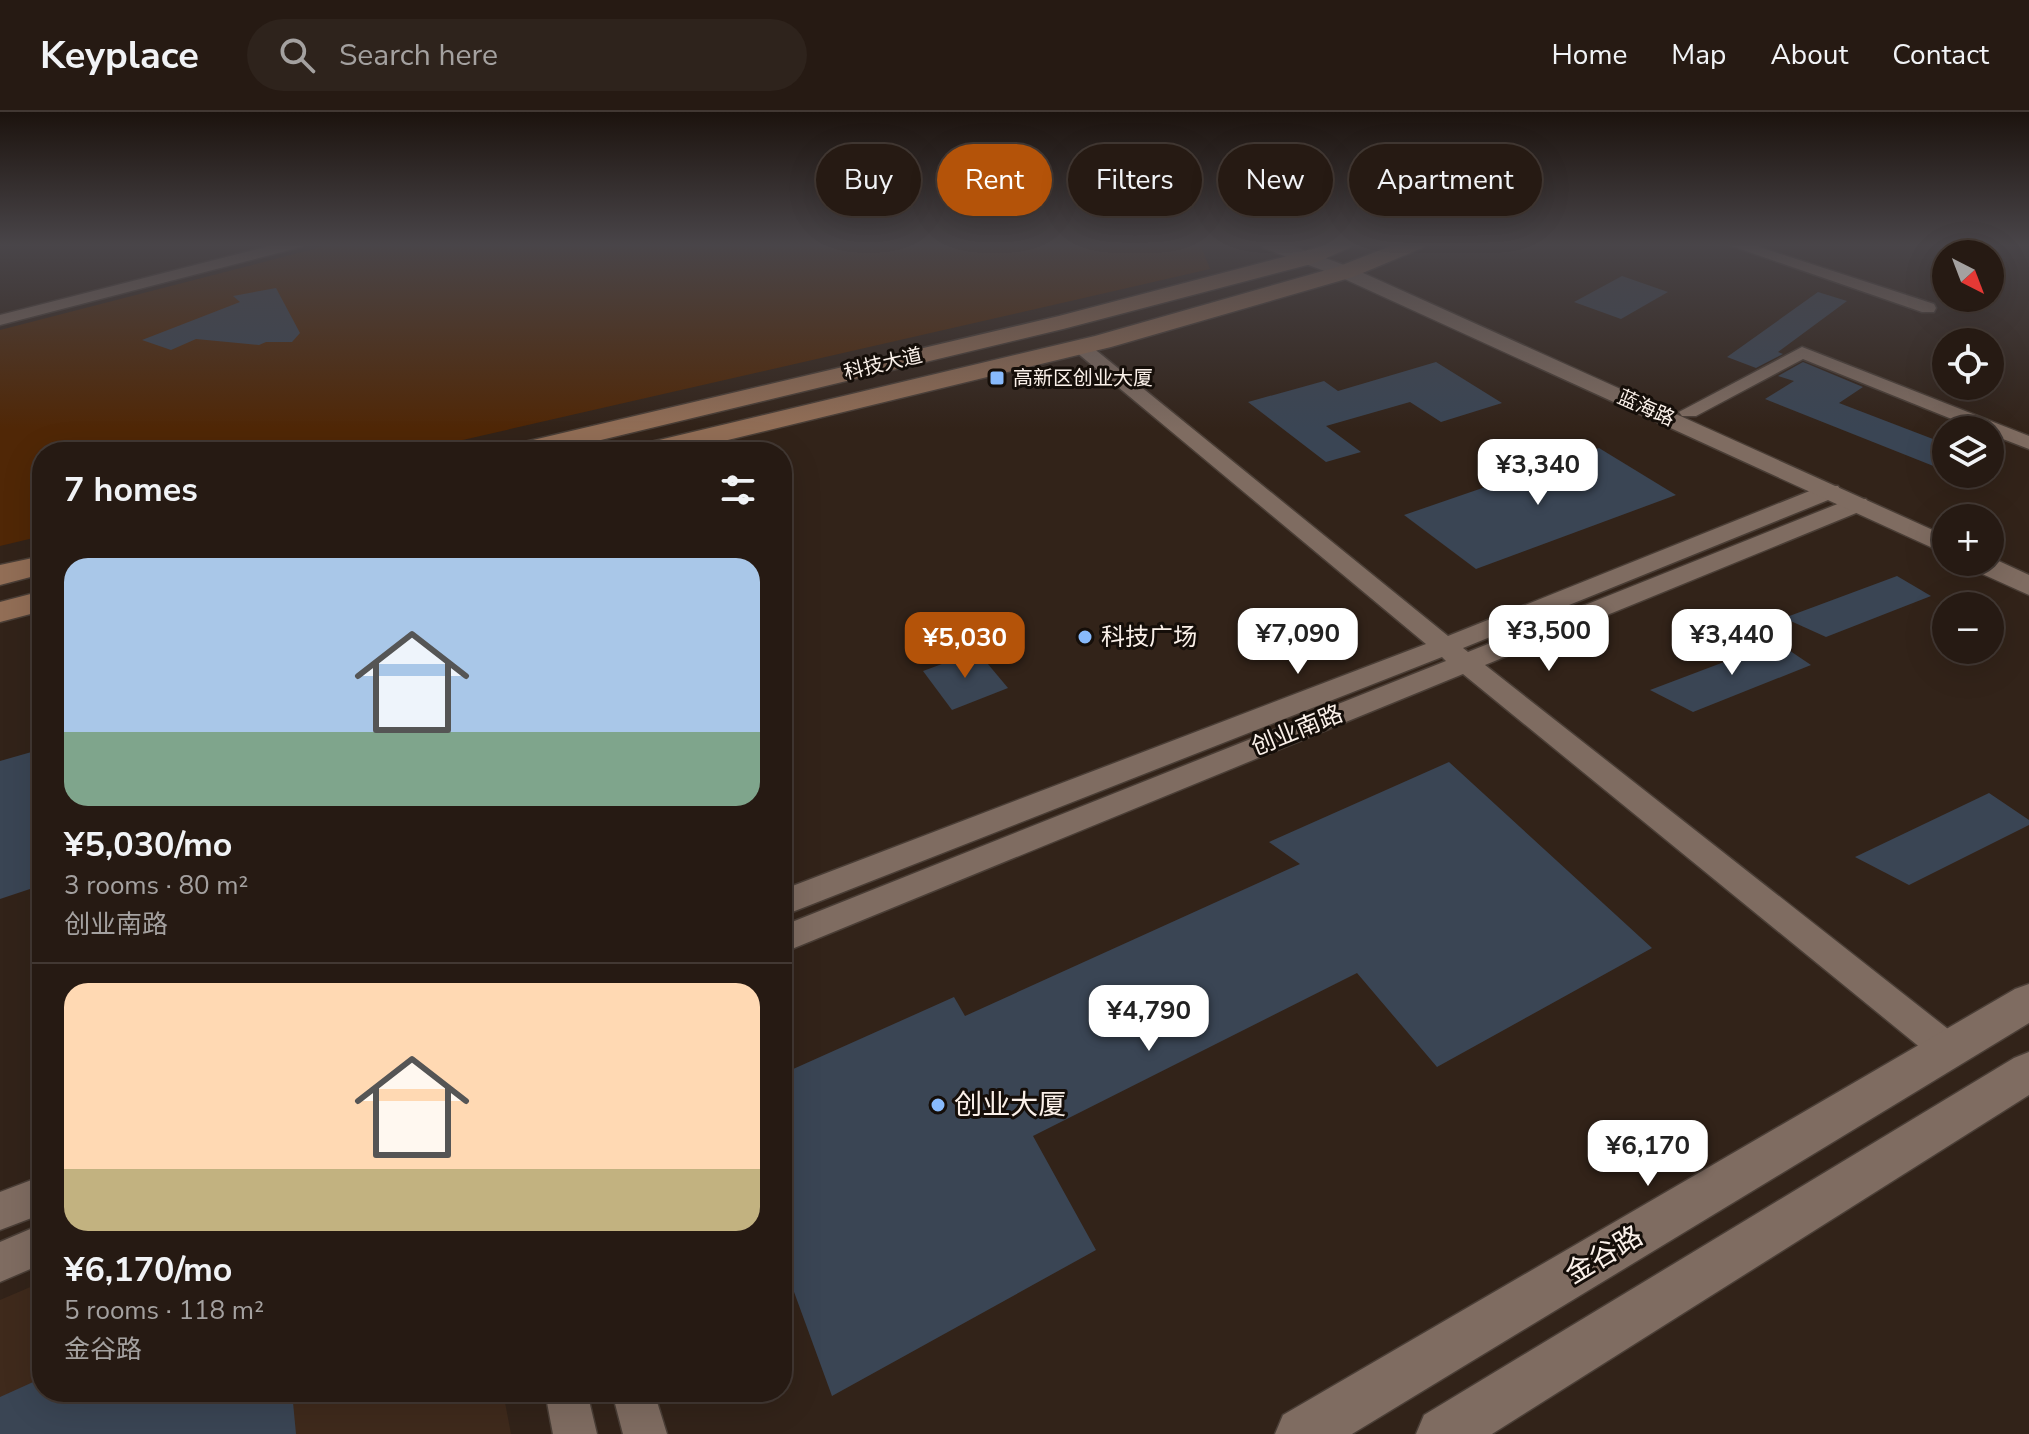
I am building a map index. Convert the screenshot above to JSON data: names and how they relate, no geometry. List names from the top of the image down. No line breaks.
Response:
{"streets":{"main road":["科技大道"],"street":["蓝海路","创业南路","金谷路"]},"crossings":[["蓝海路","创业南路"]],"places":{"transit":["高新区创业大厦"],"other":["科技广场","创业大厦"]},"north":"bottom right","page":{"header":"Keyplace","search":"Search here","nav":["Home","Map","About","Contact"],"chip":["Buy","Rent","Filters","New","Apartment"],"map_buttons":["+","−"],"price":["¥3,340","¥3,500","¥7,090","¥3,440","¥5,030","¥4,790","¥6,170"],"heading":"7 homes","list":[{"name":"¥5,030/mo","note":"3 rooms · 80 m² · 创业南路"},{"name":"¥6,170/mo","note":"5 rooms · 118 m² · 金谷路"}]}}
